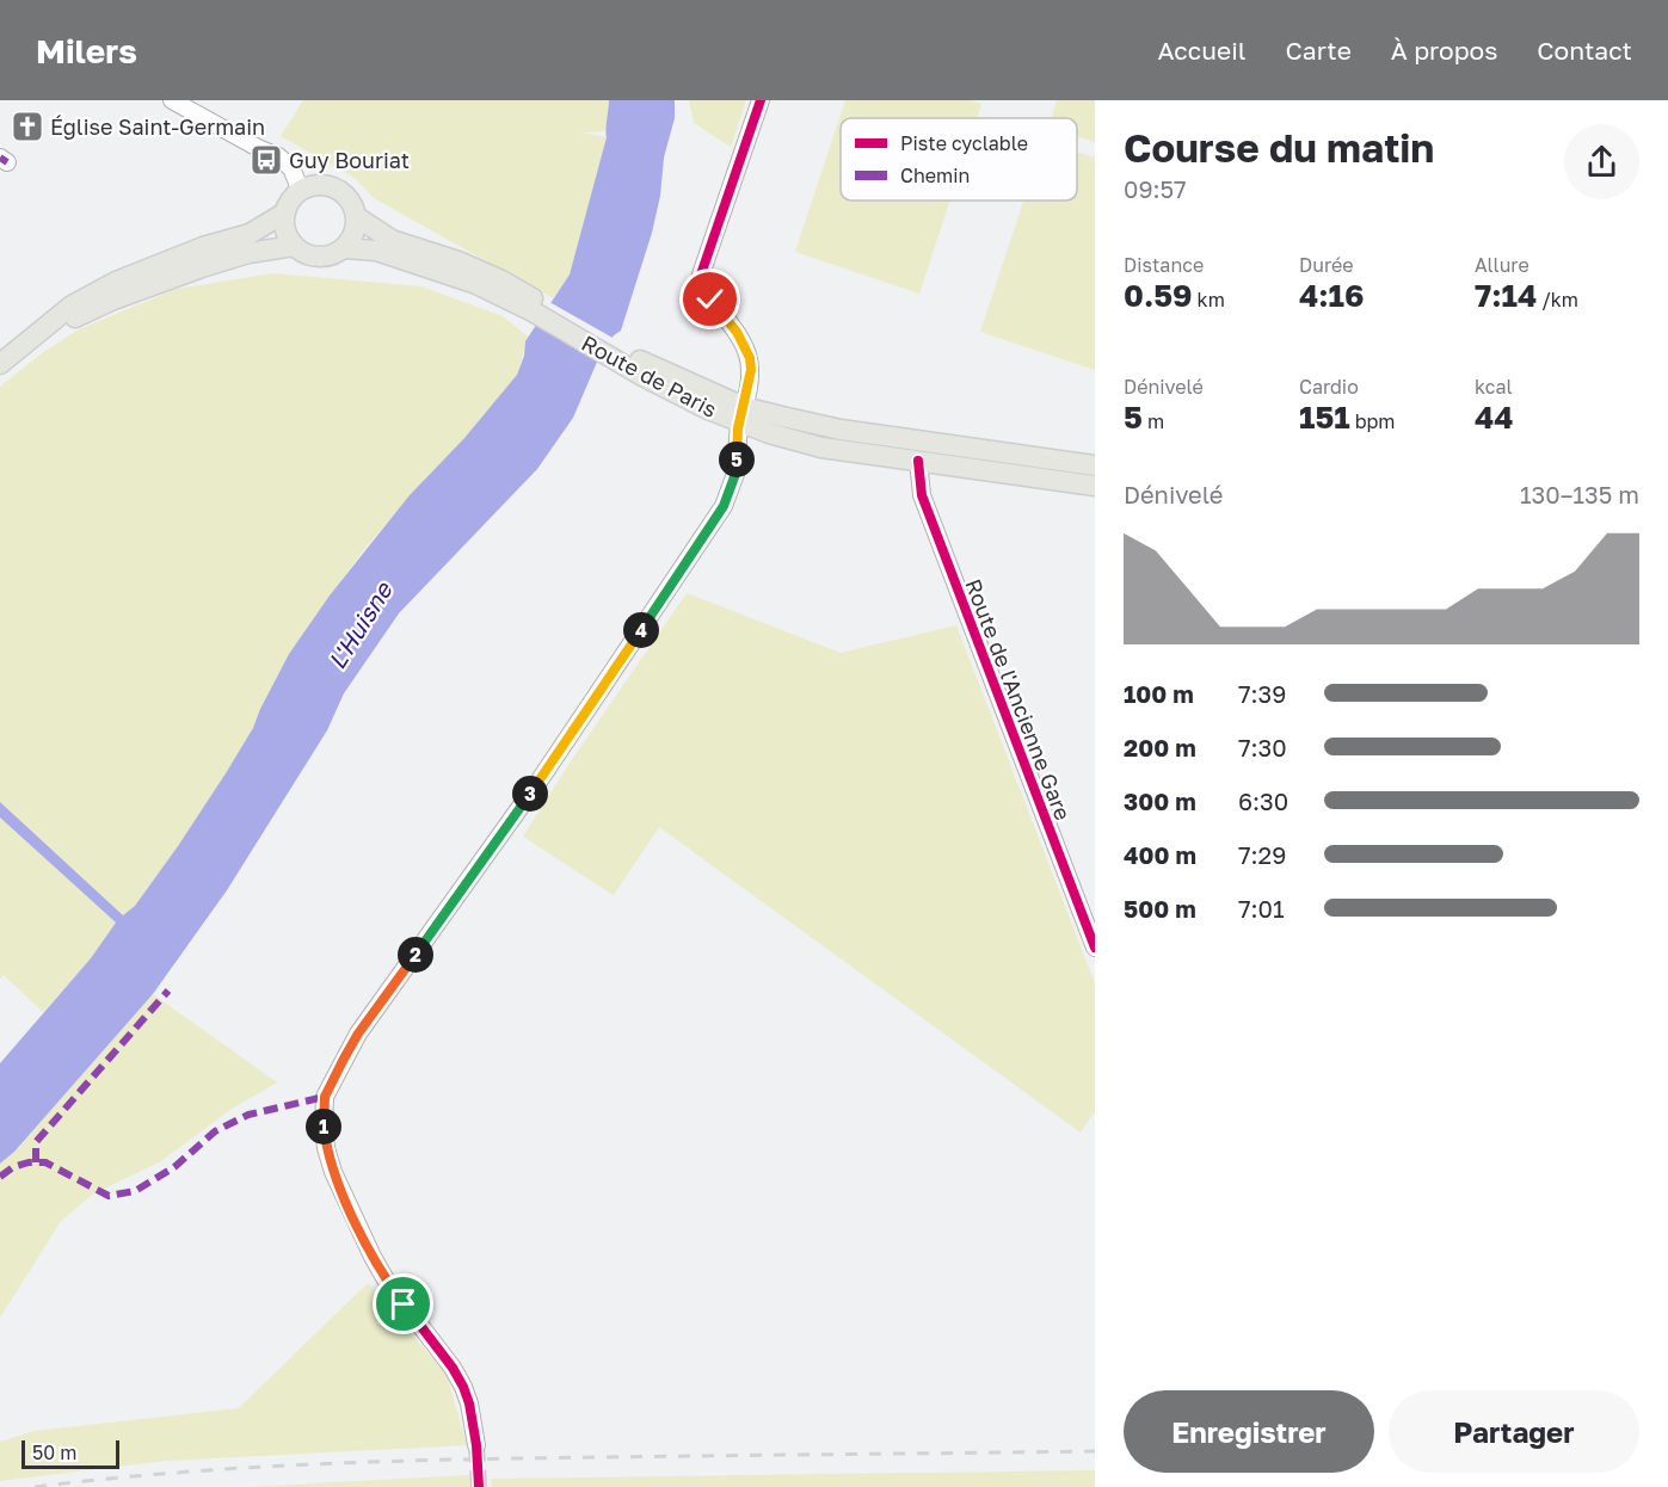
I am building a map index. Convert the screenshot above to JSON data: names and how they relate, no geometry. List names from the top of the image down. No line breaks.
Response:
{"streets":{"main road":["Route de Paris"],"street":["Route de l'Ancienne Gare"]},"crossings":[["Route de Paris","Route de l'Ancienne Gare"]],"water":["L'Huisne"],"places":{"church":["Église Saint-Germain"],"bus stop":["Guy Bouriat"]},"legend":["Piste cyclable","Chemin"],"scale_bar":"50 m","page":{"header":"Milers","nav":["Accueil","Carte","À propos","Contact"],"heading":["Course du matin","09:57"],"stats":[["Distance","0.59 km"],["Durée","4:16"],["Allure","7:14 /km"],["Dénivelé","5 m"],["Cardio","151 bpm"],["kcal","44"]],"pins":["5","4","3","2","1"],"chart":["Dénivelé","130–135 m"],"list":[{"name":"100 m","note":"7:39"},{"name":"200 m","note":"7:30"},{"name":"300 m","note":"6:30"},{"name":"400 m","note":"7:29"},{"name":"500 m","note":"7:01"}],"buttons":["Enregistrer","Partager"],"scale":"50 m"}}
